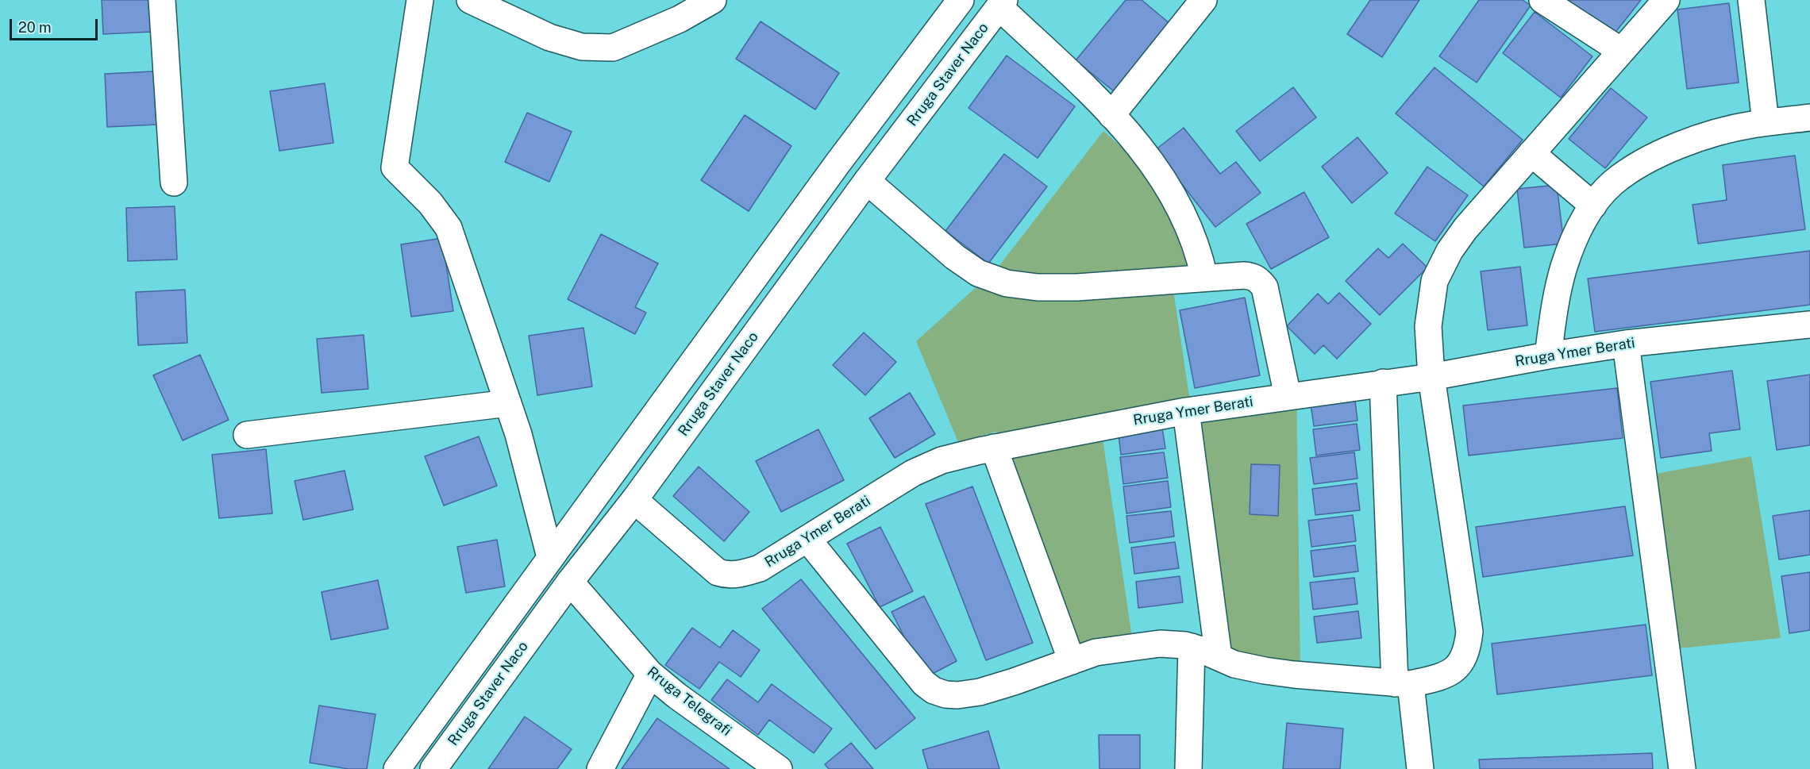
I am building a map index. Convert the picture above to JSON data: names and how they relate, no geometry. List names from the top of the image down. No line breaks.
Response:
{"streets":{"street":["Rruga Staver Naco","Rruga Ymer Berati","Rruga Telegrafi"]},"crossings":[["Rruga Staver Naco","Rruga Ymer Berati"],["Rruga Staver Naco","Rruga Telegrafi"]],"scale_bar":"20 m"}
